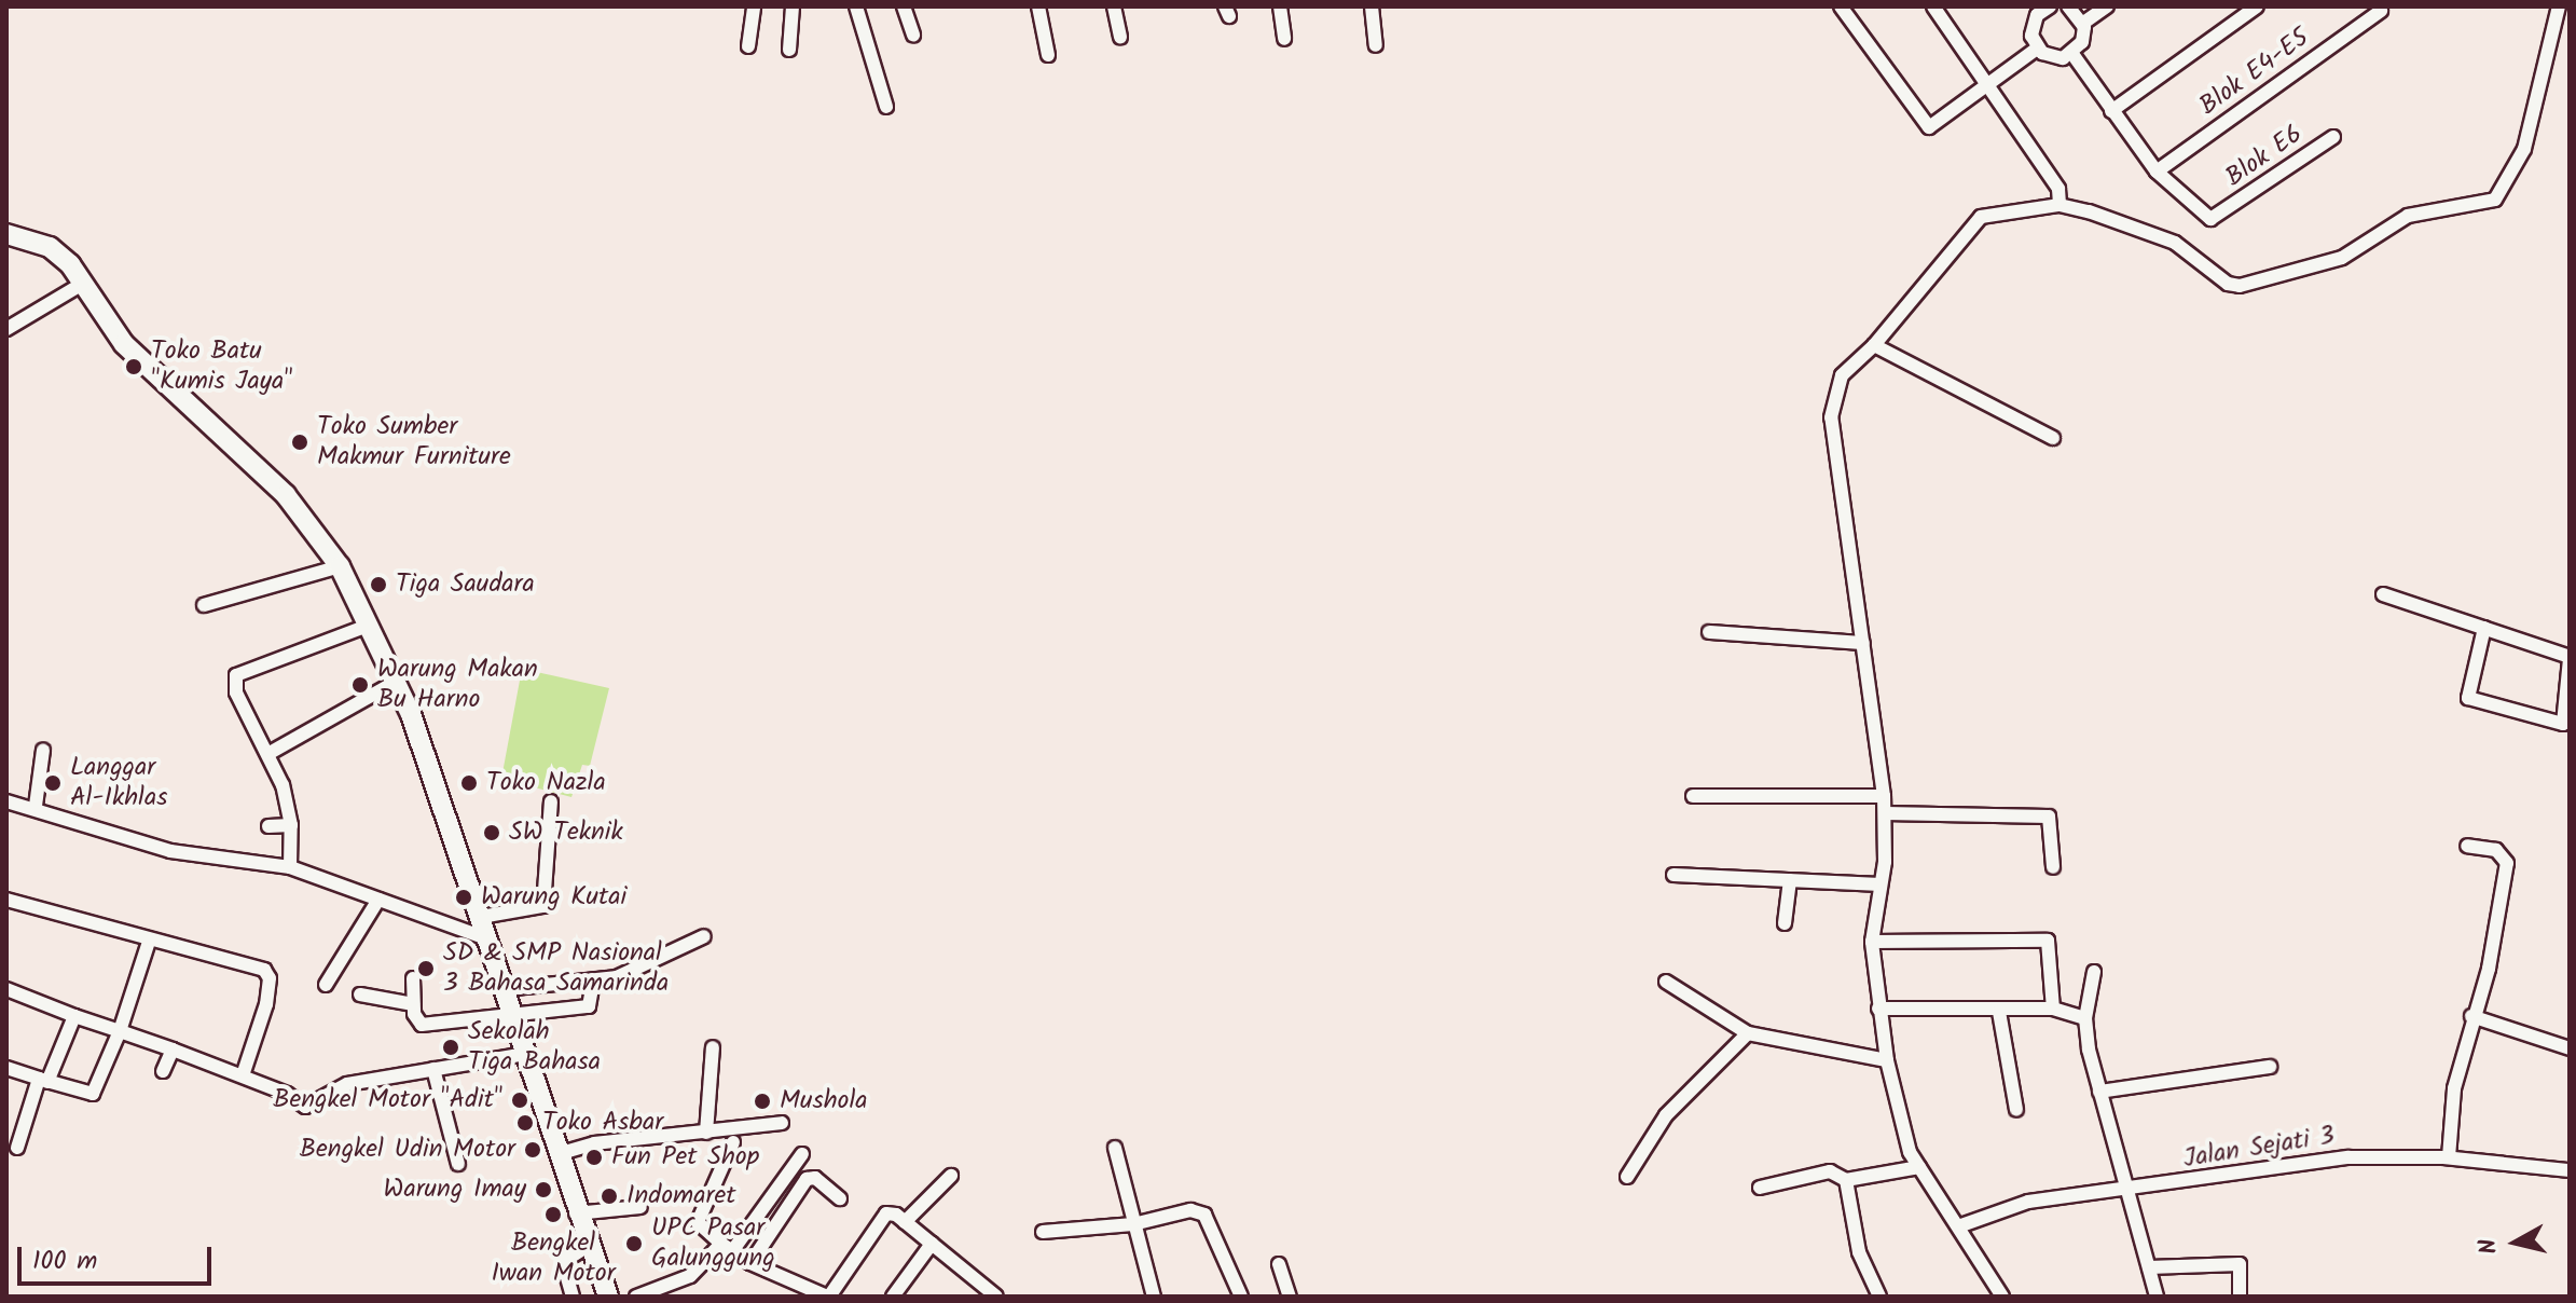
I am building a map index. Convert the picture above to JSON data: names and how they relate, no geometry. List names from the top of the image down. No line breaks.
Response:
{"streets":{"street":["Blok E4-E5","Blok E6","Jalan Sejati 3"]},"crossings":[["Blok E4-E5","Blok E6"]],"places":["Toko Batu \"Kumis Jaya\"","Toko Sumber Makmur Furniture","Tiga Saudara","Warung Makan Bu Harno","Langgar Al-Ikhlas","Toko Nazla","SW Teknik","Warung Kutai","SD & SMP Nasional 3 Bahasa Samarinda","Sekolah Tiga Bahasa","Bengkel Motor \"Adit\"","Mushola","Toko Asbar","Bengkel Udin Motor","Fun Pet Shop","Warung Imay","Indomaret","Bengkel Iwan Motor","UPC Pasar Galunggung"],"scale_bar":"100 m","north":"left"}
